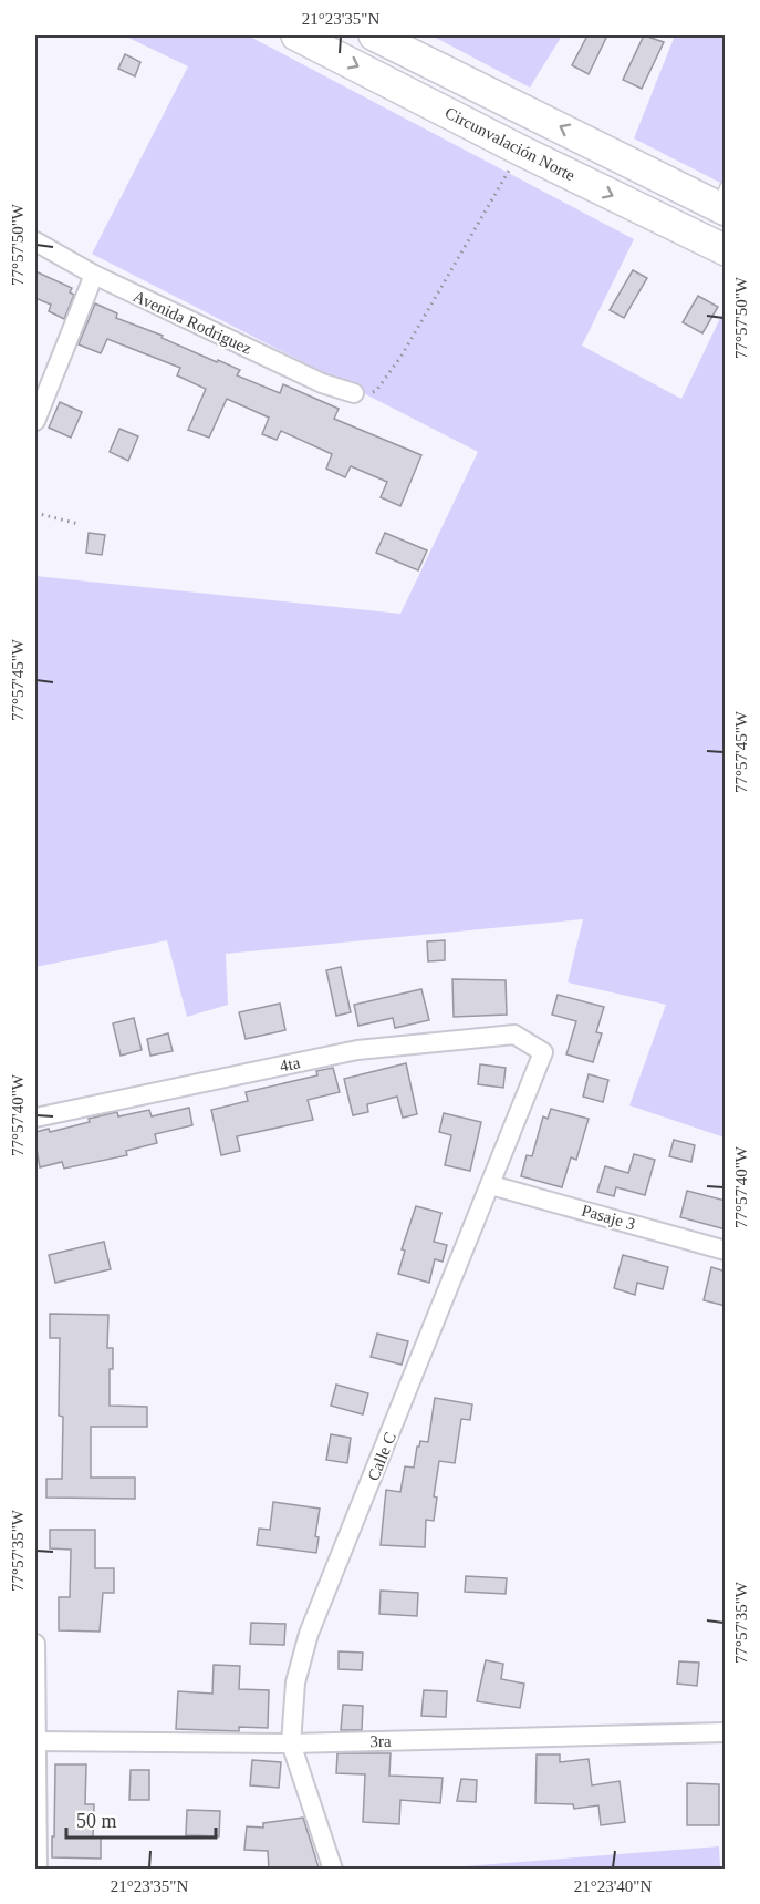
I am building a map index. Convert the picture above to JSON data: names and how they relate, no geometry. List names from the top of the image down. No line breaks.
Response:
{"streets":{"highway":["Circunvalación Norte"],"street":["Avenida Rodriguez","4ta","Pasaje 3","Calle C","3ra"]},"crossings":[["4ta","Calle C"],["Pasaje 3","Calle C"],["Calle C","3ra"]],"scale_bar":"50 m","coordinates":["21°23'35\"N","77°57'50\"W","77°57'45\"W","77°57'40\"W","77°57'35\"W","21°23'40\"N"]}
